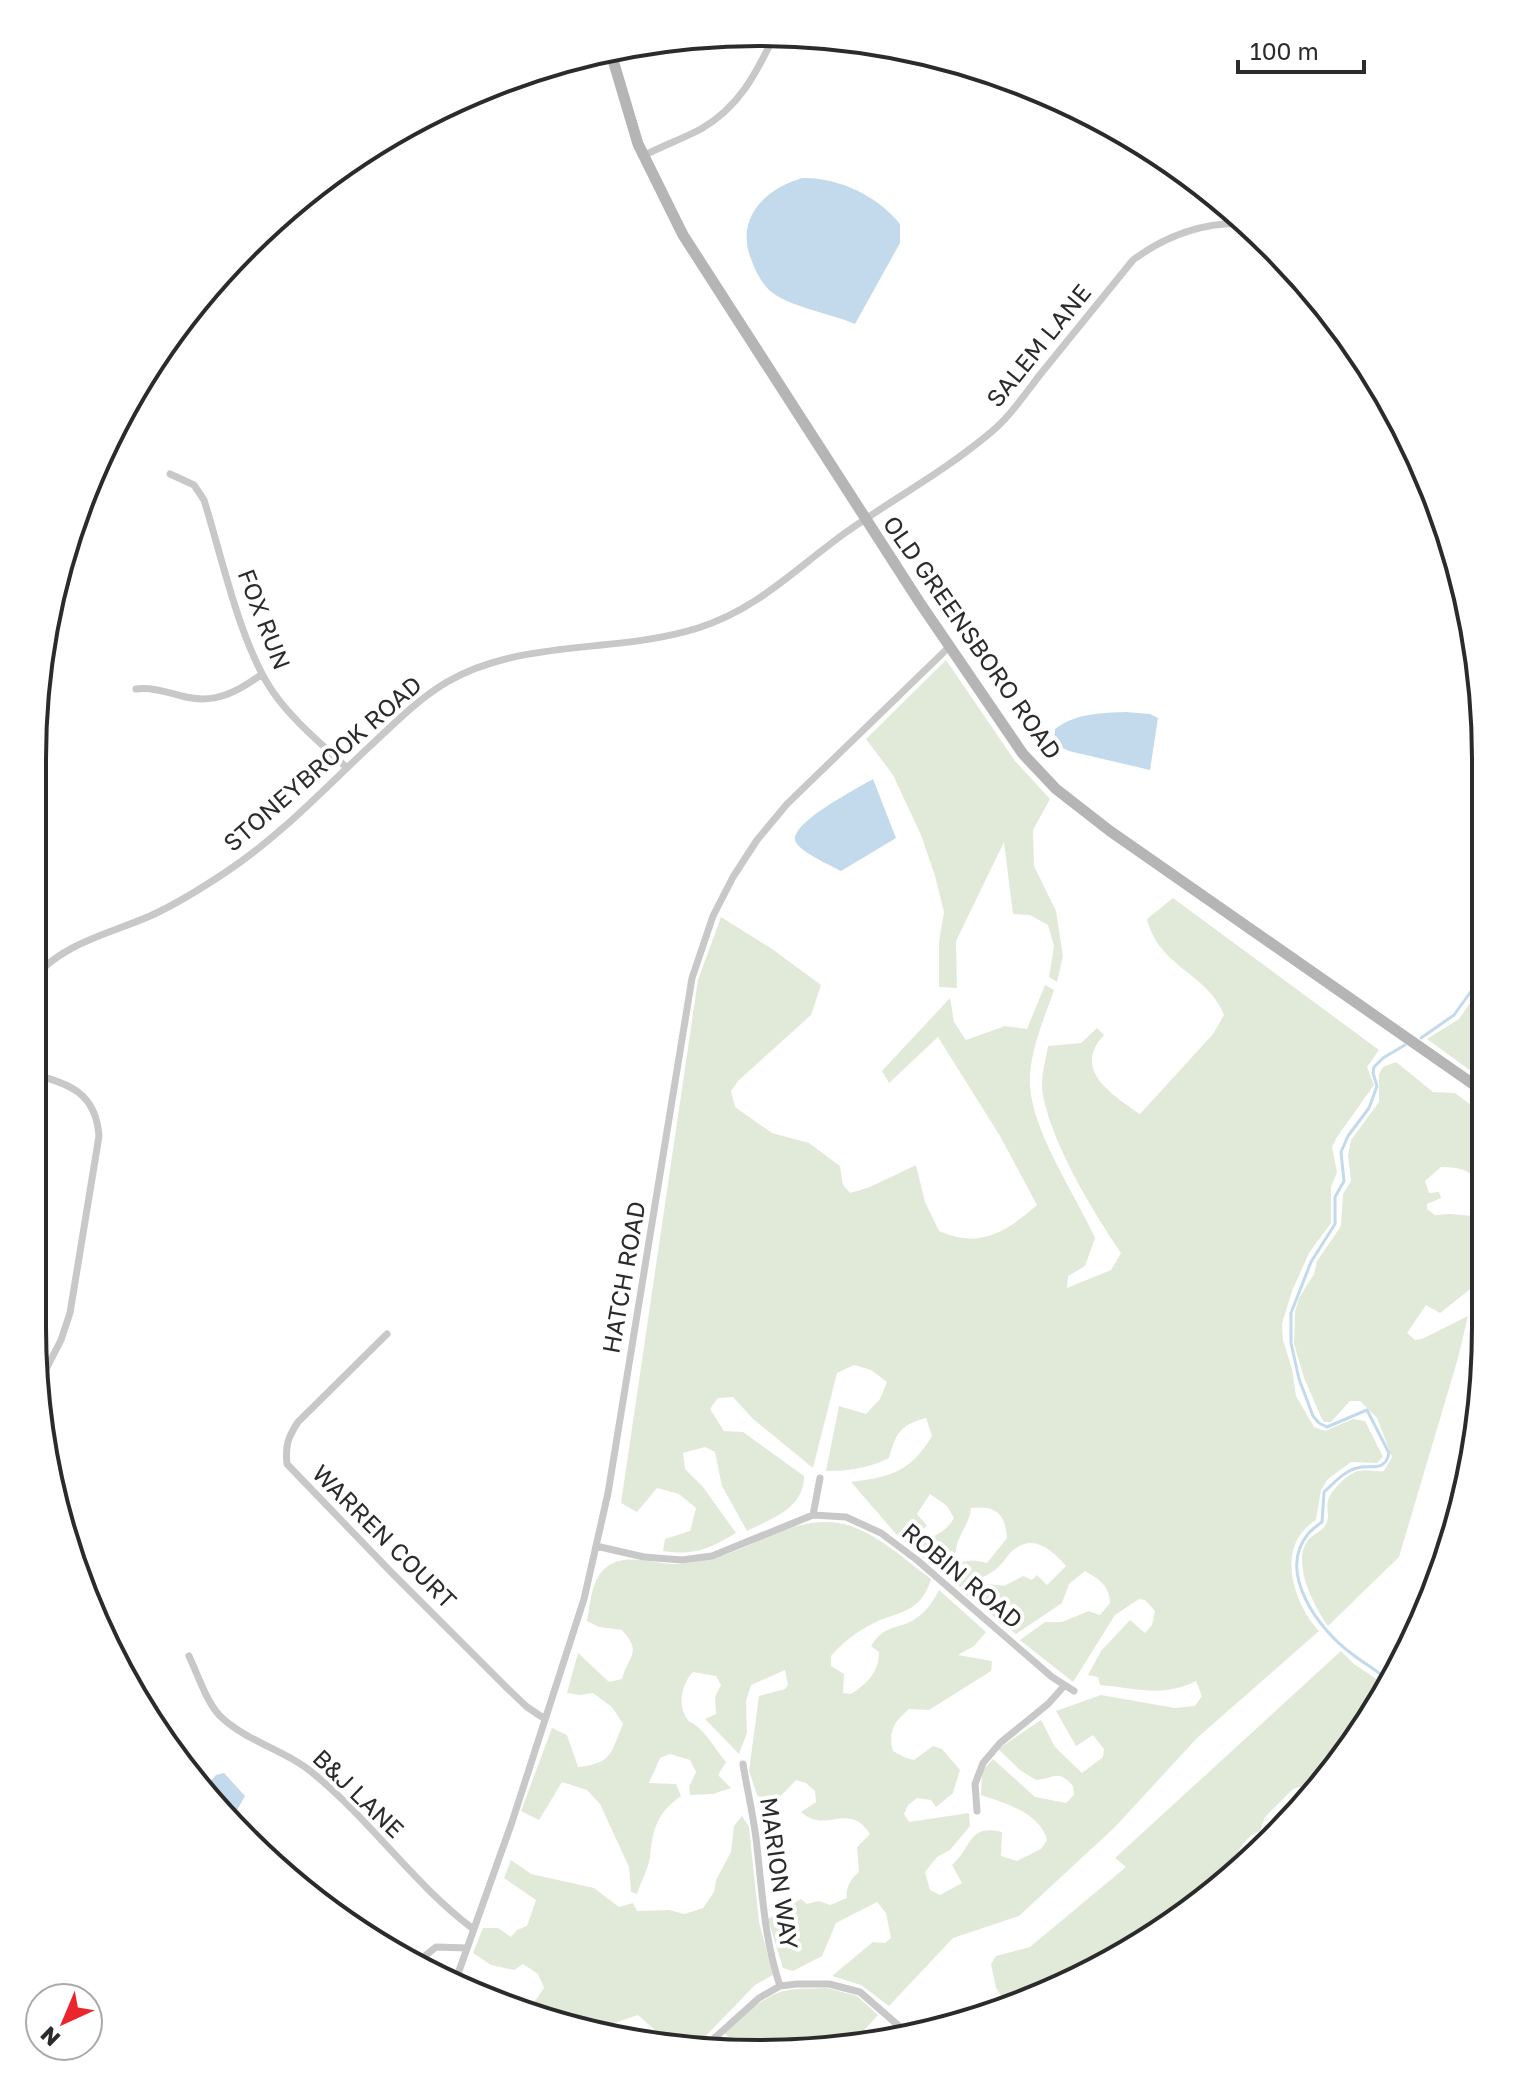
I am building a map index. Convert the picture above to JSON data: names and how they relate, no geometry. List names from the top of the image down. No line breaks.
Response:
{"streets":{"street":["SALEM LANE","FOX RUN","OLD GREENSBORO ROAD","STONEYBROOK ROAD","HATCH ROAD","WARREN COURT","ROBIN ROAD","B&J LANE","MARION WAY"]},"crossings":[["SALEM LANE","OLD GREENSBORO ROAD"],["SALEM LANE","STONEYBROOK ROAD"],["FOX RUN","STONEYBROOK ROAD"],["OLD GREENSBORO ROAD","STONEYBROOK ROAD"],["OLD GREENSBORO ROAD","HATCH ROAD"],["HATCH ROAD","WARREN COURT"],["HATCH ROAD","ROBIN ROAD"],["HATCH ROAD","B&J LANE"]],"scale_bar":"100 m","north":"bottom left"}
